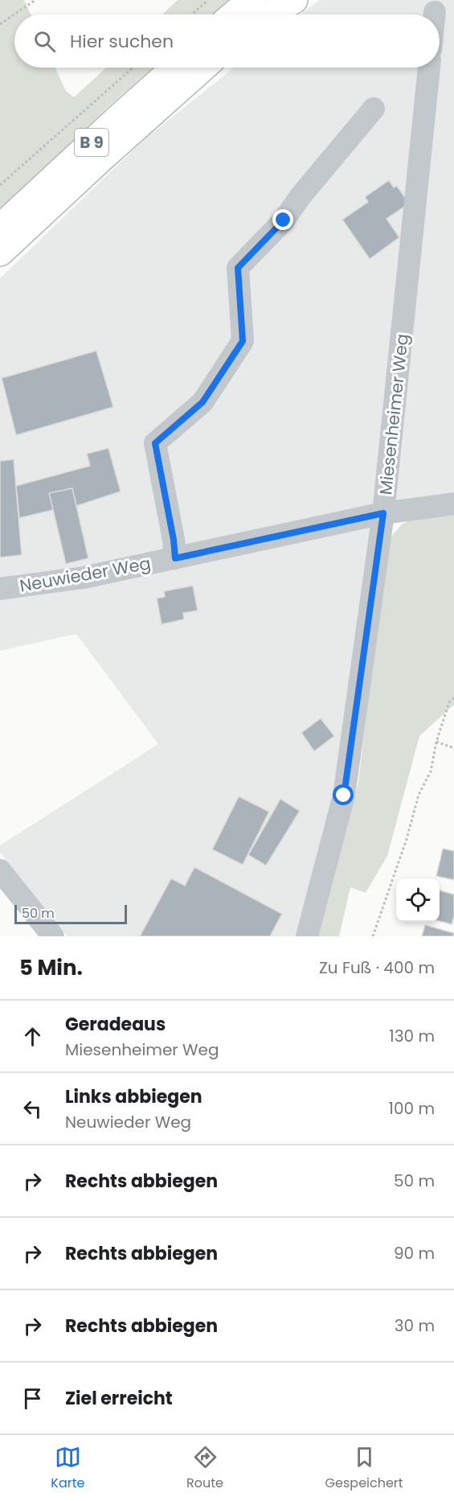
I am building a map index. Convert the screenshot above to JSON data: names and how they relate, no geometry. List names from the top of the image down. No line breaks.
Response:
{"streets":{"highway":["B 9"],"street":["Miesenheimer Weg","Neuwieder Weg"]},"crossings":[["Miesenheimer Weg","Neuwieder Weg"]],"scale_bar":"50 m","page":{"search":"Hier suchen","scale":"50 m","heading":["5 Min.","Zu Fuß · 400 m"],"list":[["Geradeaus","Miesenheimer Weg","130 m"],["Links abbiegen","Neuwieder Weg","100 m"],["Rechts abbiegen","50 m"],["Rechts abbiegen","90 m"],["Rechts abbiegen","30 m"],"Ziel erreicht"],"nav":["Karte","Route","Gespeichert"]}}
